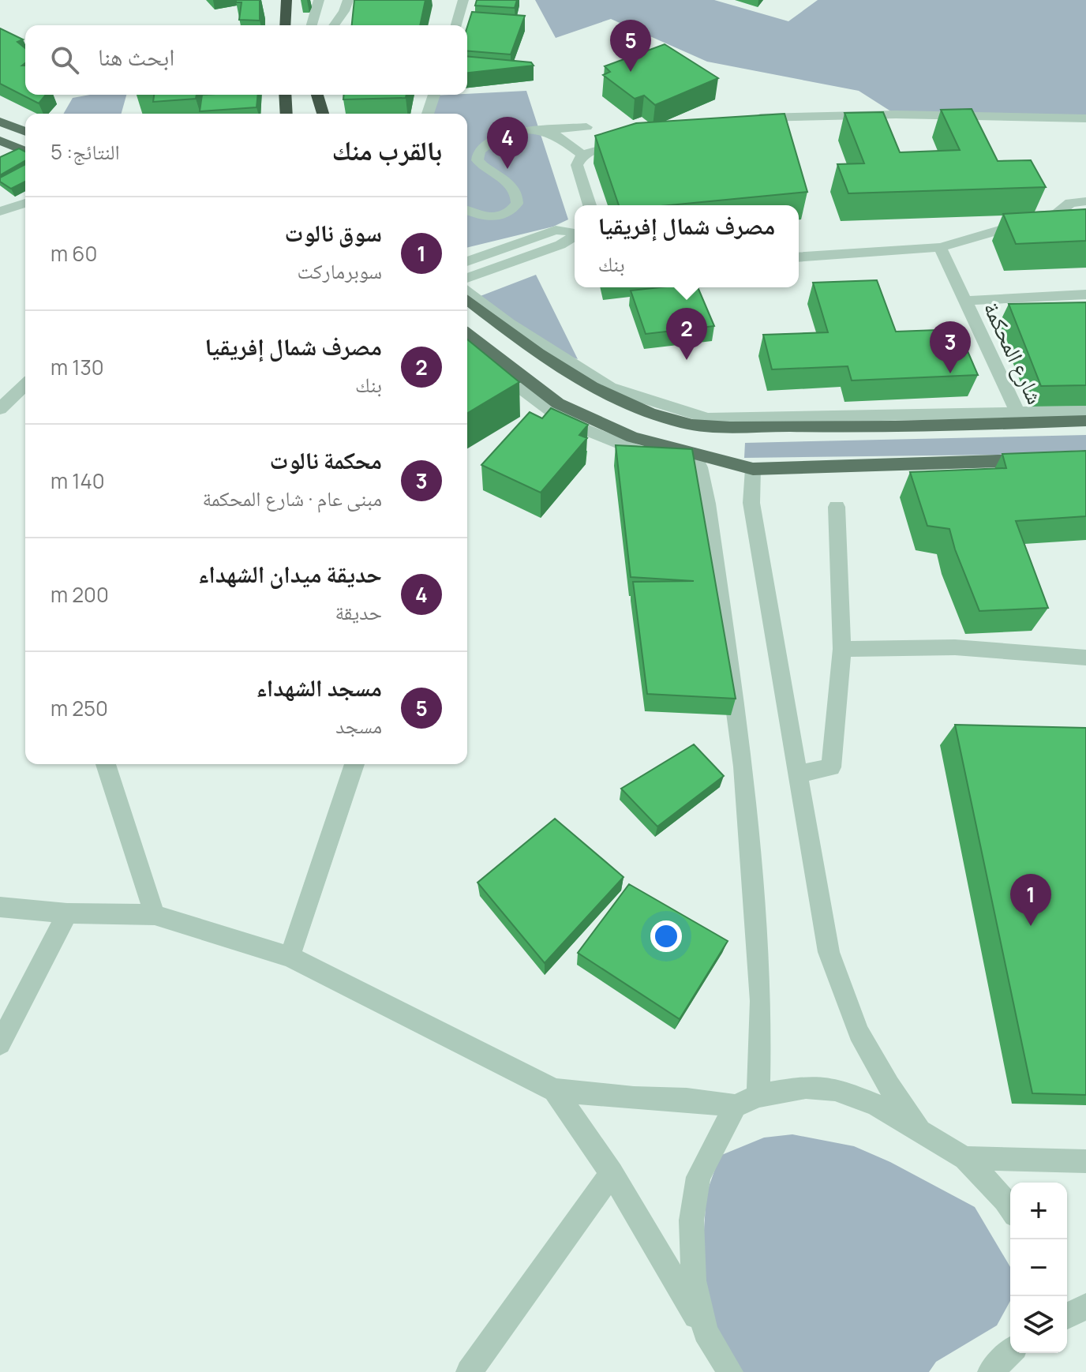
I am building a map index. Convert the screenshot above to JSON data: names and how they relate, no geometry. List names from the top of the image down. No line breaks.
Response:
{"streets":{"street":["شارع المحكمة"]},"page":{"pins":["5","4","2","3","1"],"search":"ابحث هنا","heading":["بالقرب منك","النتائج: 5"],"list":[{"mark":"1","name":"سوق نالوت","note":"سوبرماركت","value":"60 m"},{"mark":"2","name":"مصرف شمال إفريقيا","note":"بنك","value":"130 m"},{"mark":"3","name":"محكمة نالوت","note":"مبنى عام · شارع المحكمة","value":"140 m"},{"mark":"4","name":"حديقة ميدان الشهداء","note":"حديقة","value":"200 m"},{"mark":"5","name":"مسجد الشهداء","note":"مسجد","value":"250 m"}],"popup":["مصرف شمال إفريقيا","بنك"],"map_buttons":["+","−"]}}
